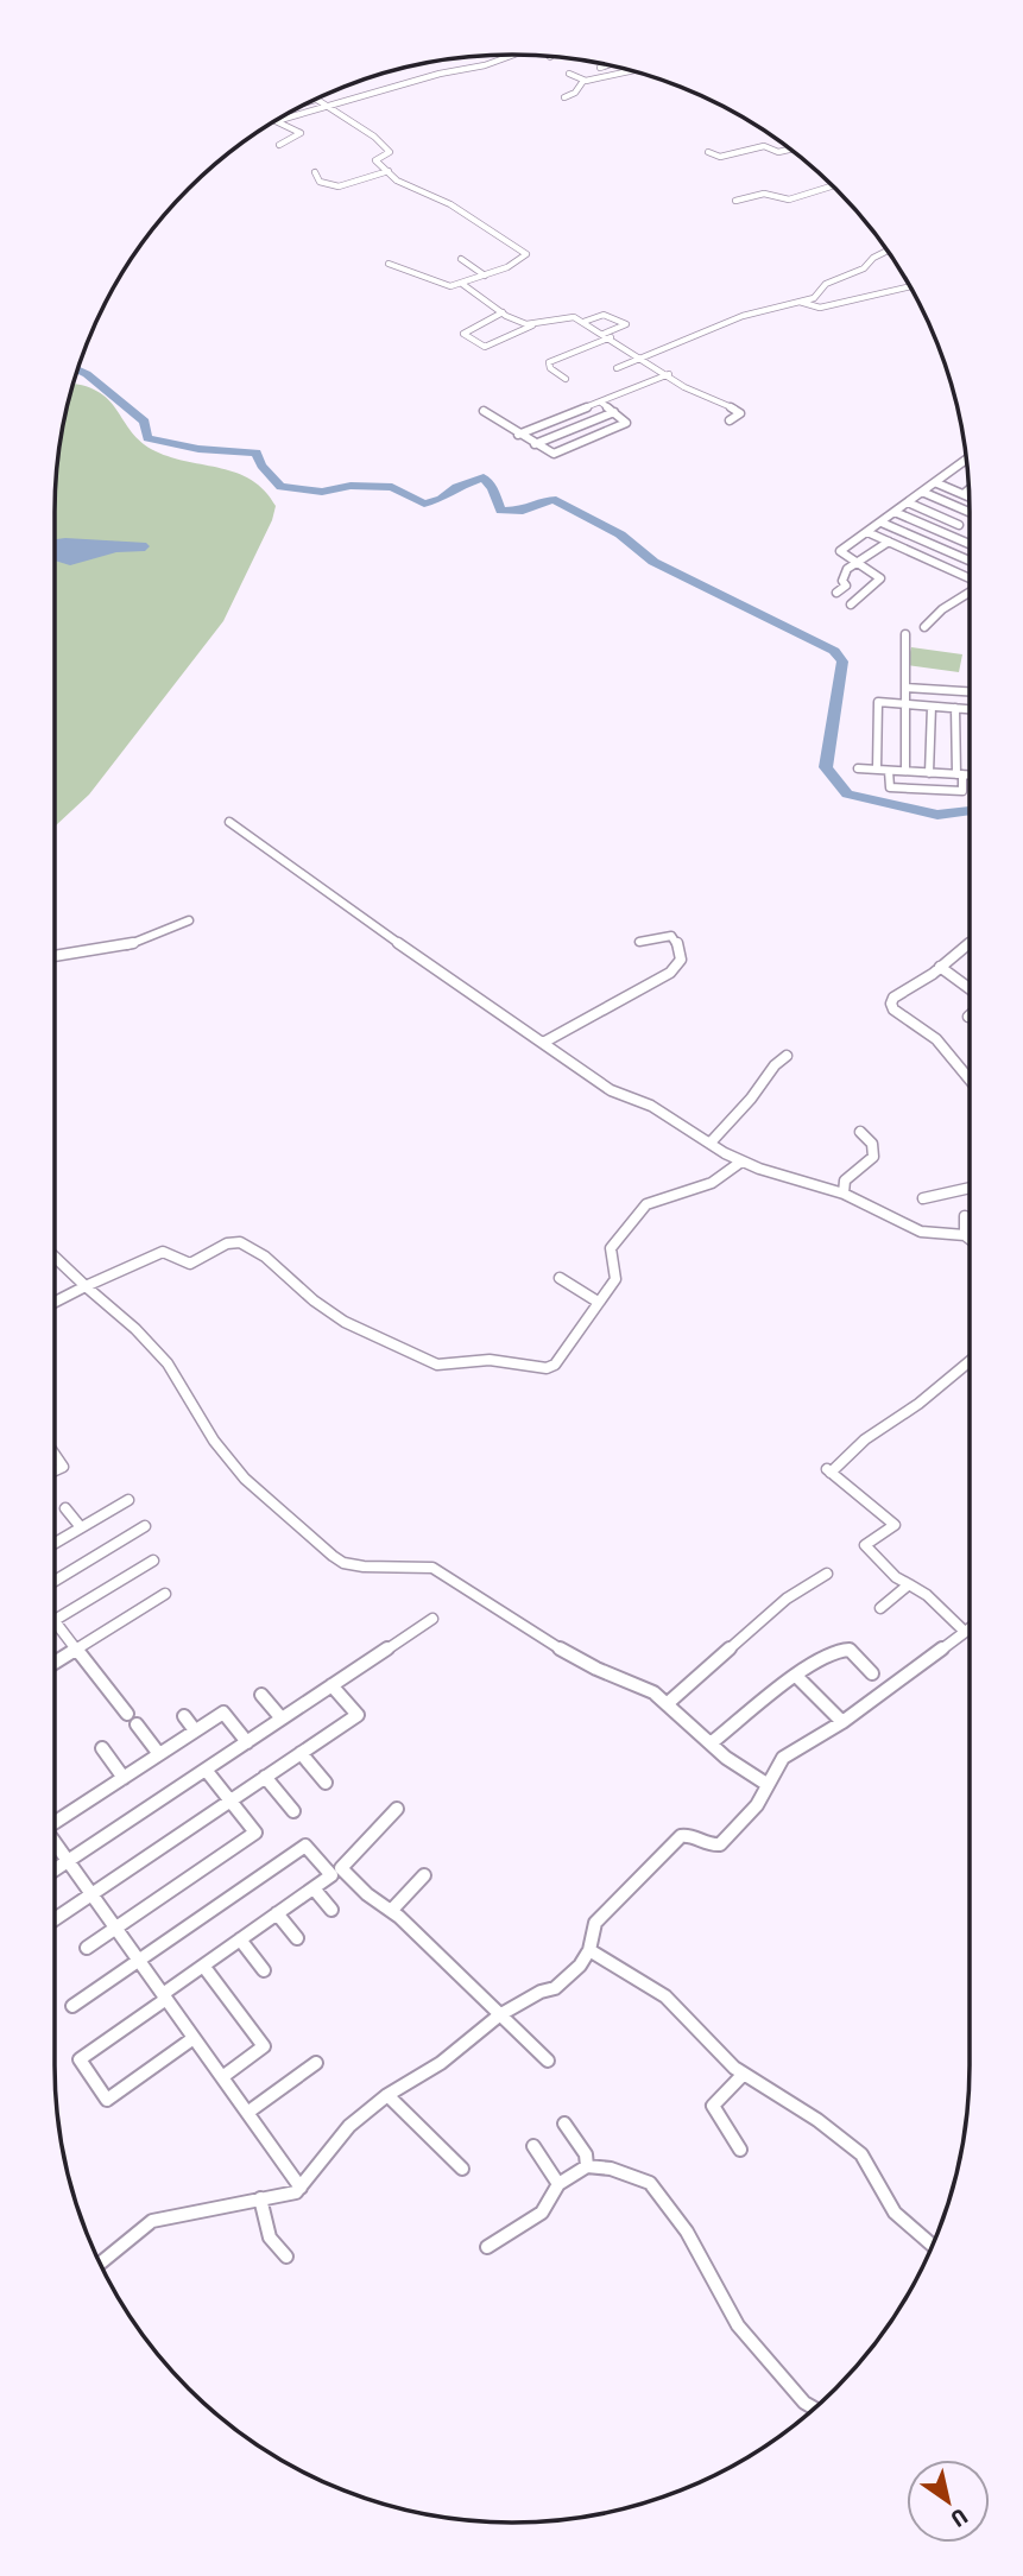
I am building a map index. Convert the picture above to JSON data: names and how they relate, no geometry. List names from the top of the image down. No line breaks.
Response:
{"north":"bottom right"}
